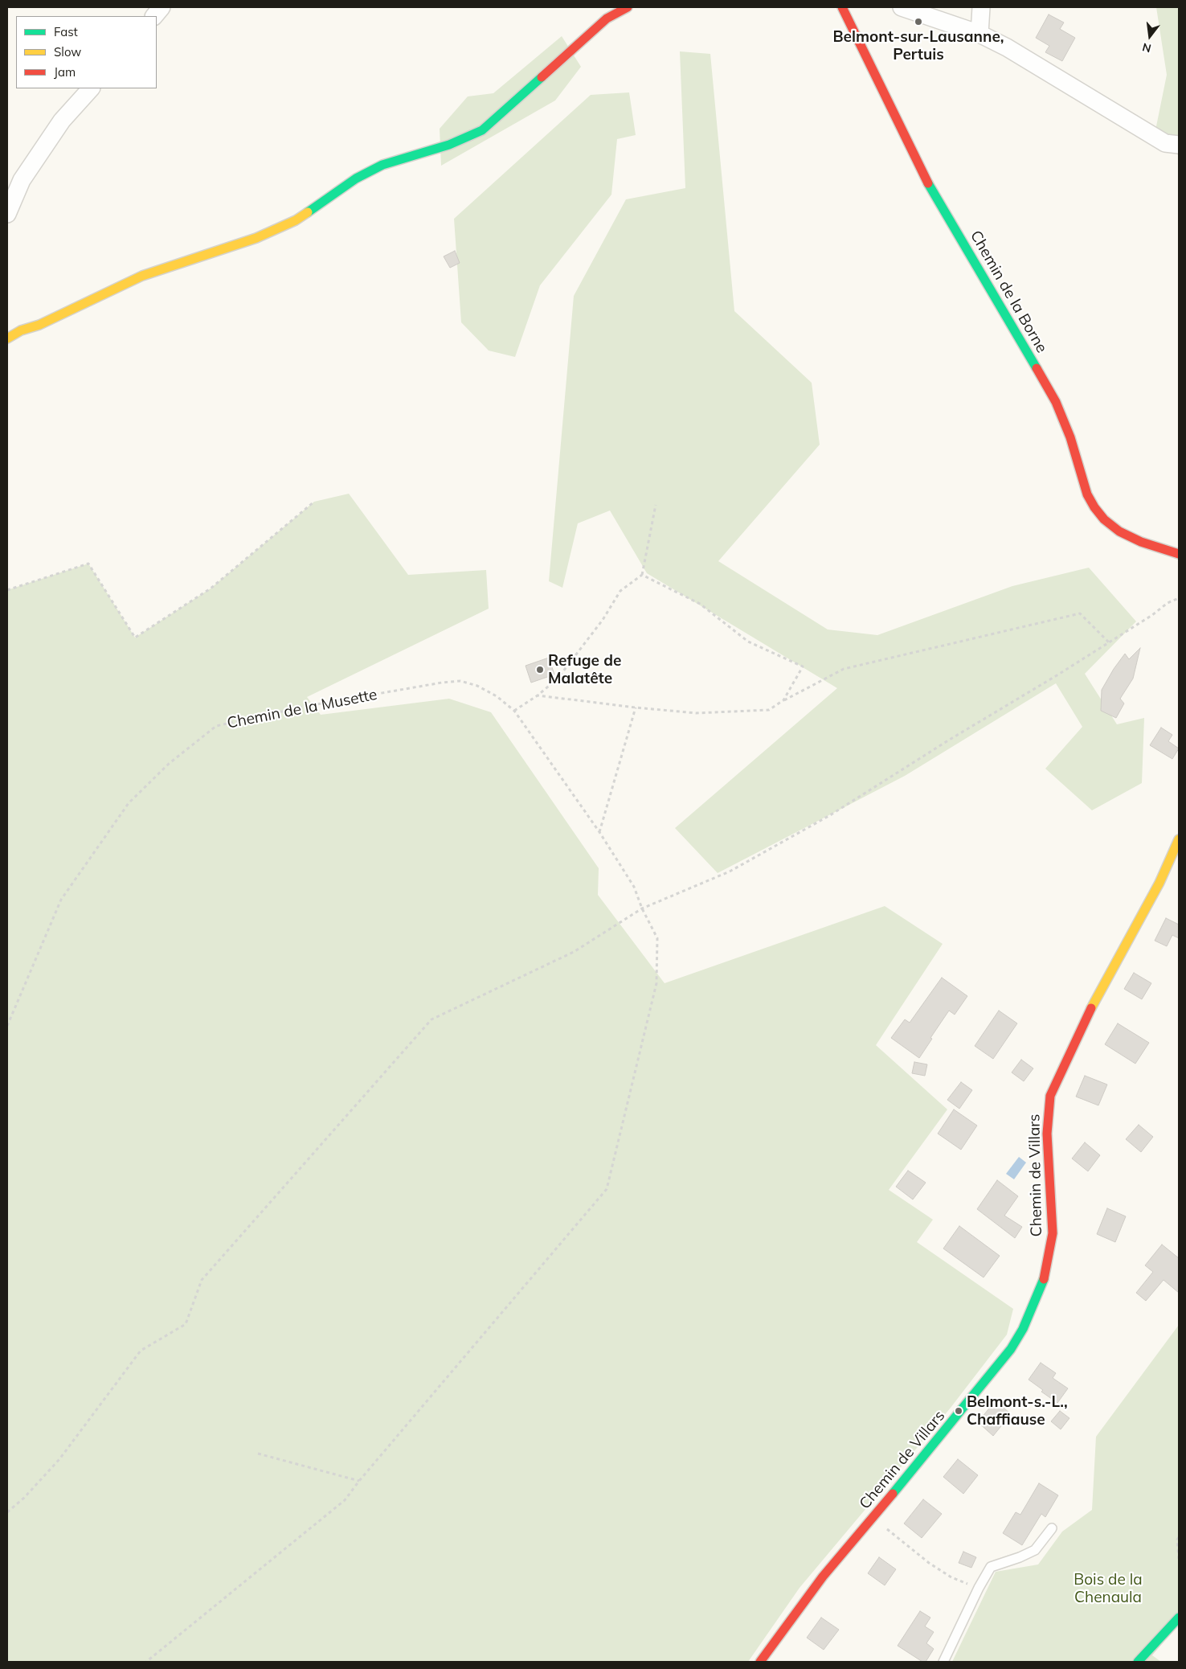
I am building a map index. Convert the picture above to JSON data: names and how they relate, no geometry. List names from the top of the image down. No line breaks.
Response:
{"streets":{"street":["Chemin de la Borne","Chemin de Villars"],"path":["Chemin de la Musette"]},"parks":["Bois de la Chenaula"],"places":["Belmont-sur-Lausanne, Pertuis","Refuge de Malatête","Belmont-s.-L., Chaffiause"],"legend":["Fast","Slow","Jam"],"north":"bottom"}
